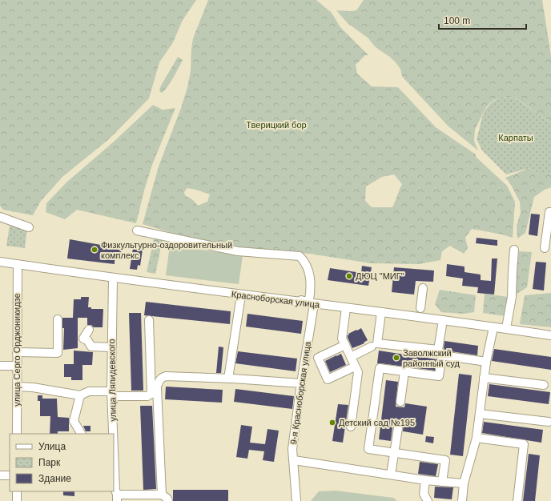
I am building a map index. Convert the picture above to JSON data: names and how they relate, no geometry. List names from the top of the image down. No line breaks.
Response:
{"streets":{"street":["Красноборская улица","улица Серго Орджоникидзе","улица Ляпидевского","9-я Красноборская улица"]},"crossings":[["Красноборская улица","улица Серго Орджоникидзе"],["Красноборская улица","улица Ляпидевского"],["Красноборская улица","9-я Красноборская улица"]],"parks":["Тверицкий бор","Карпаты"],"places":["Физкультурно-оздоровительный комплекс","ДЮЦ \"МИГ\"","Заволжский районный суд","Детский сад №195"],"legend":["Улица","Парк","Здание"],"scale_bar":"100 m"}
